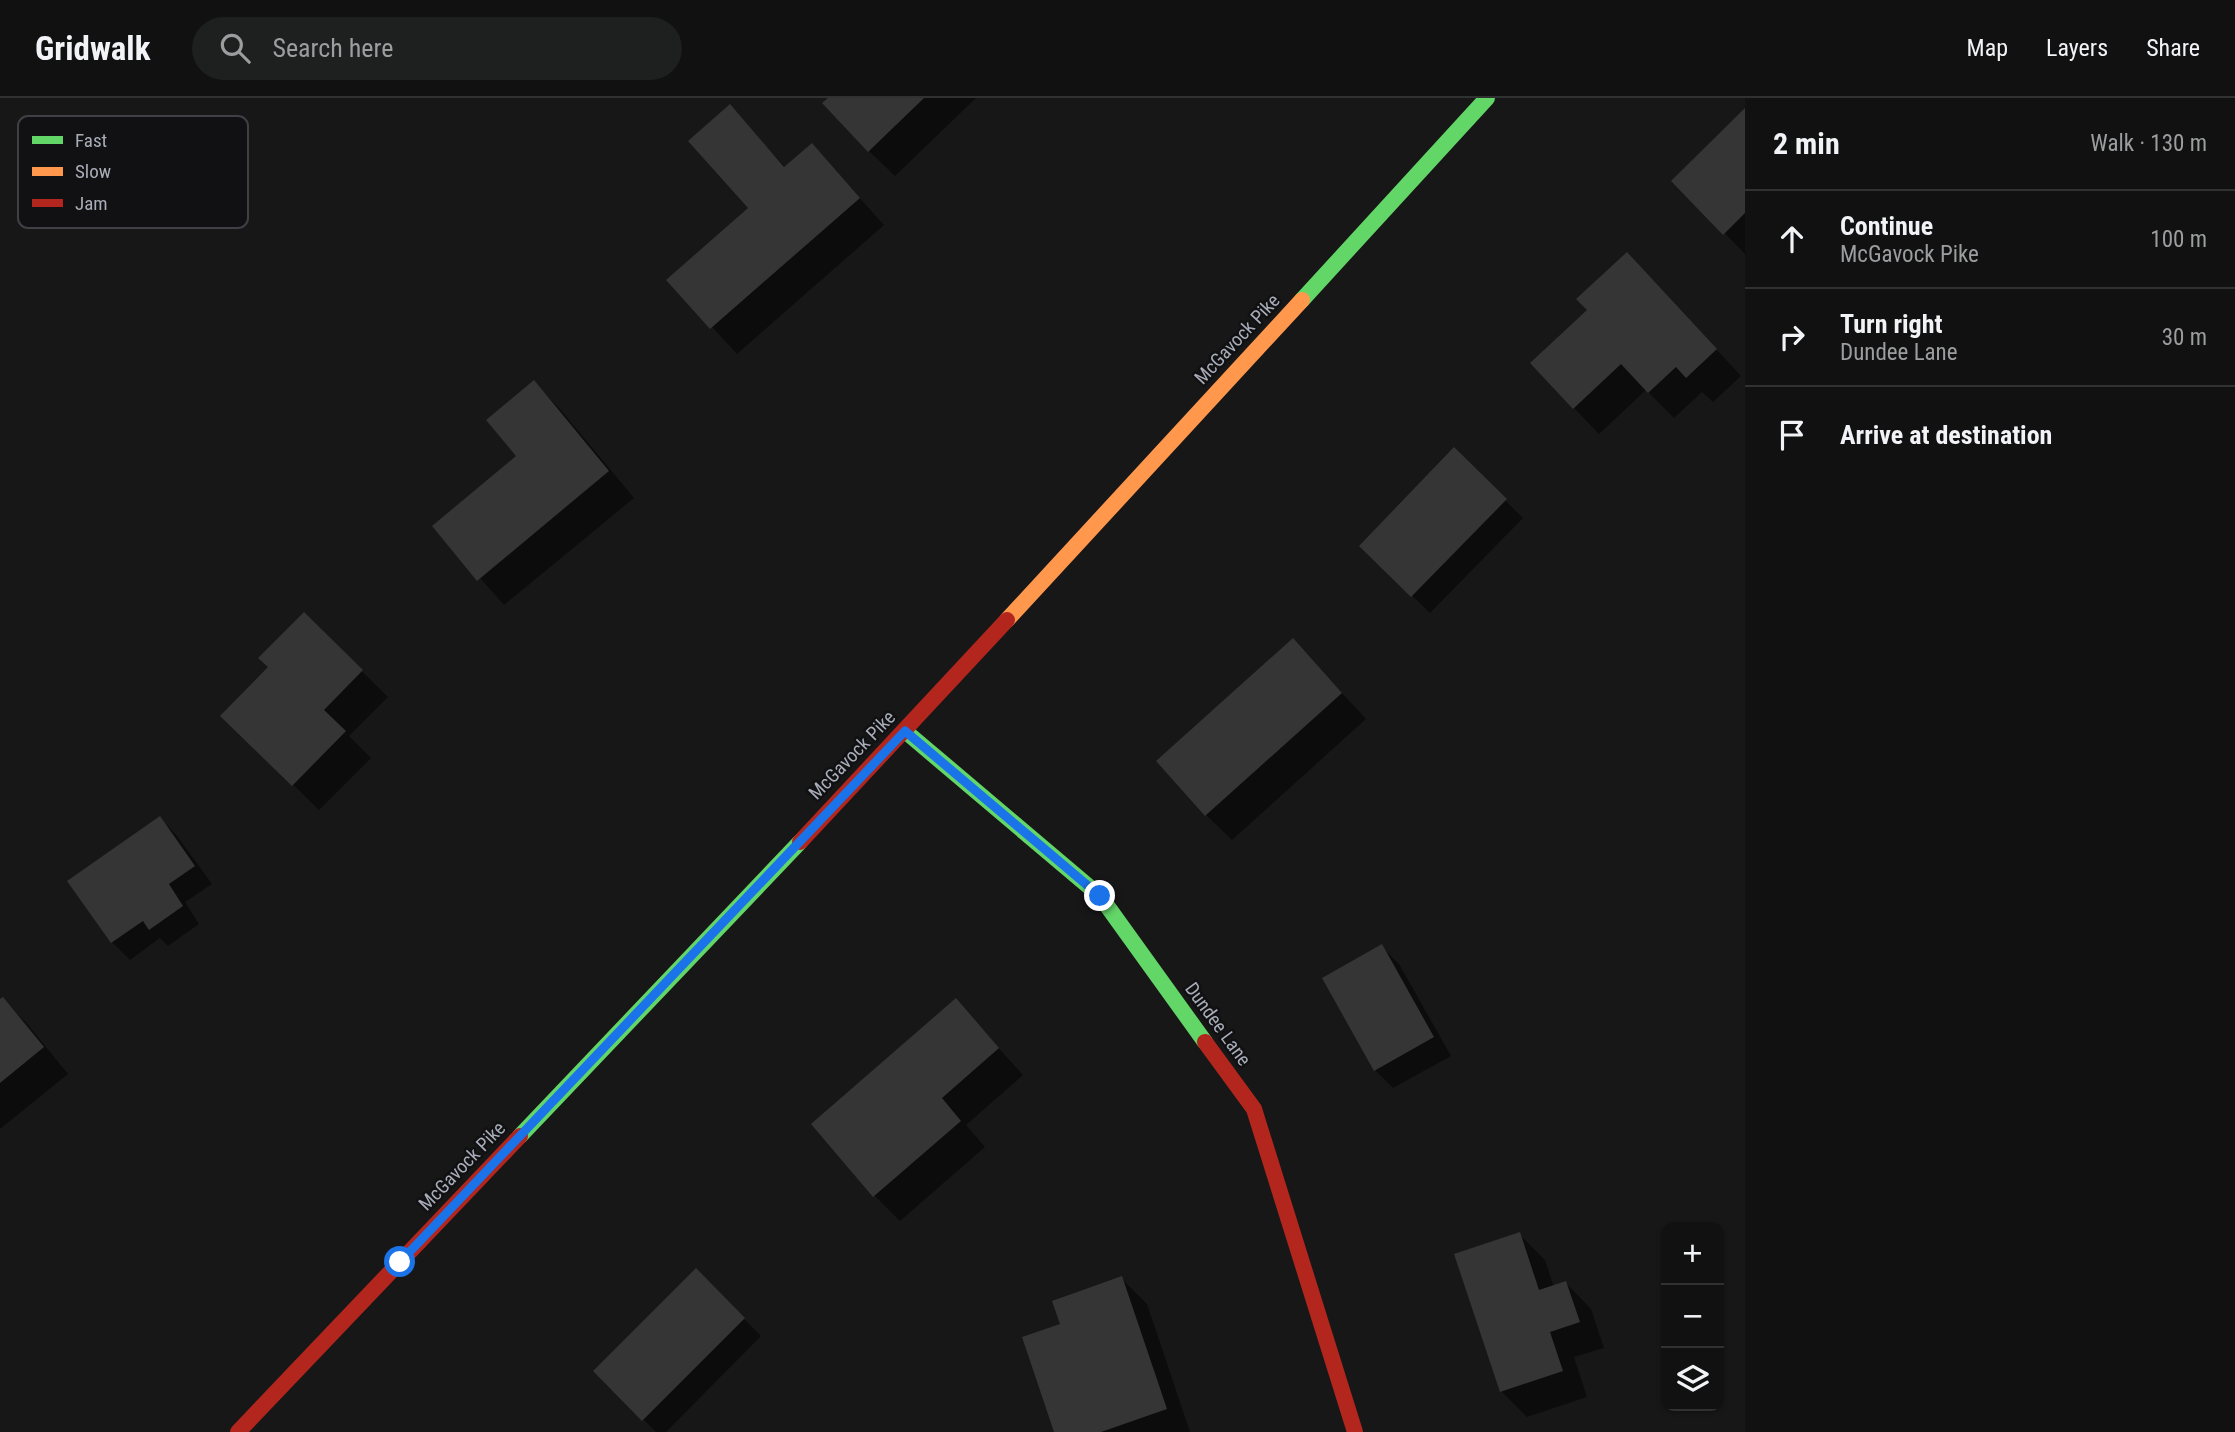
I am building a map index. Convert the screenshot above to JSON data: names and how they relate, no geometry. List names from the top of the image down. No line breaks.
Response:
{"streets":{"main road":["McGavock Pike","Dundee Lane"]},"crossings":[["McGavock Pike","Dundee Lane"]],"legend":["Fast","Slow","Jam"],"page":{"header":"Gridwalk","search":"Search here","nav":["Map","Layers","Share"],"heading":["2 min","Walk · 130 m"],"list":[["Continue","McGavock Pike","100 m"],["Turn right","Dundee Lane","30 m"],"Arrive at destination"],"map_buttons":["+","−"]}}
